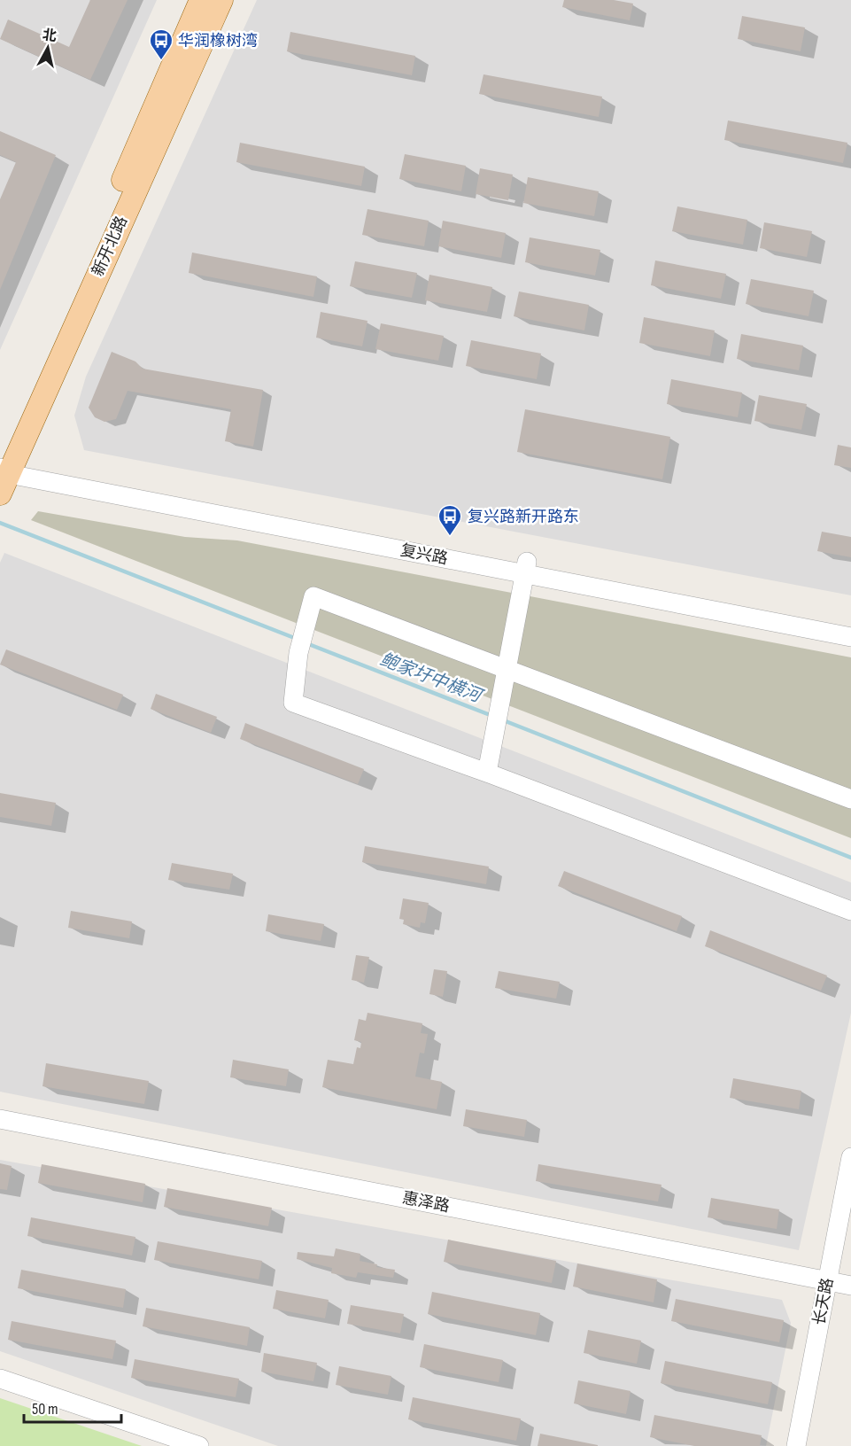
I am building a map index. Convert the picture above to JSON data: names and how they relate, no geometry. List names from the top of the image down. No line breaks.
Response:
{"streets":{"main road":["新开北路"],"street":["复兴路","惠泽路","长天路"]},"crossings":[["新开北路","复兴路"],["惠泽路","长天路"]],"water":["鲍家圩中横河"],"places":{"bus stop":["华润橡树湾","复兴路新开路东"]},"scale_bar":"50 m","north":"top"}
